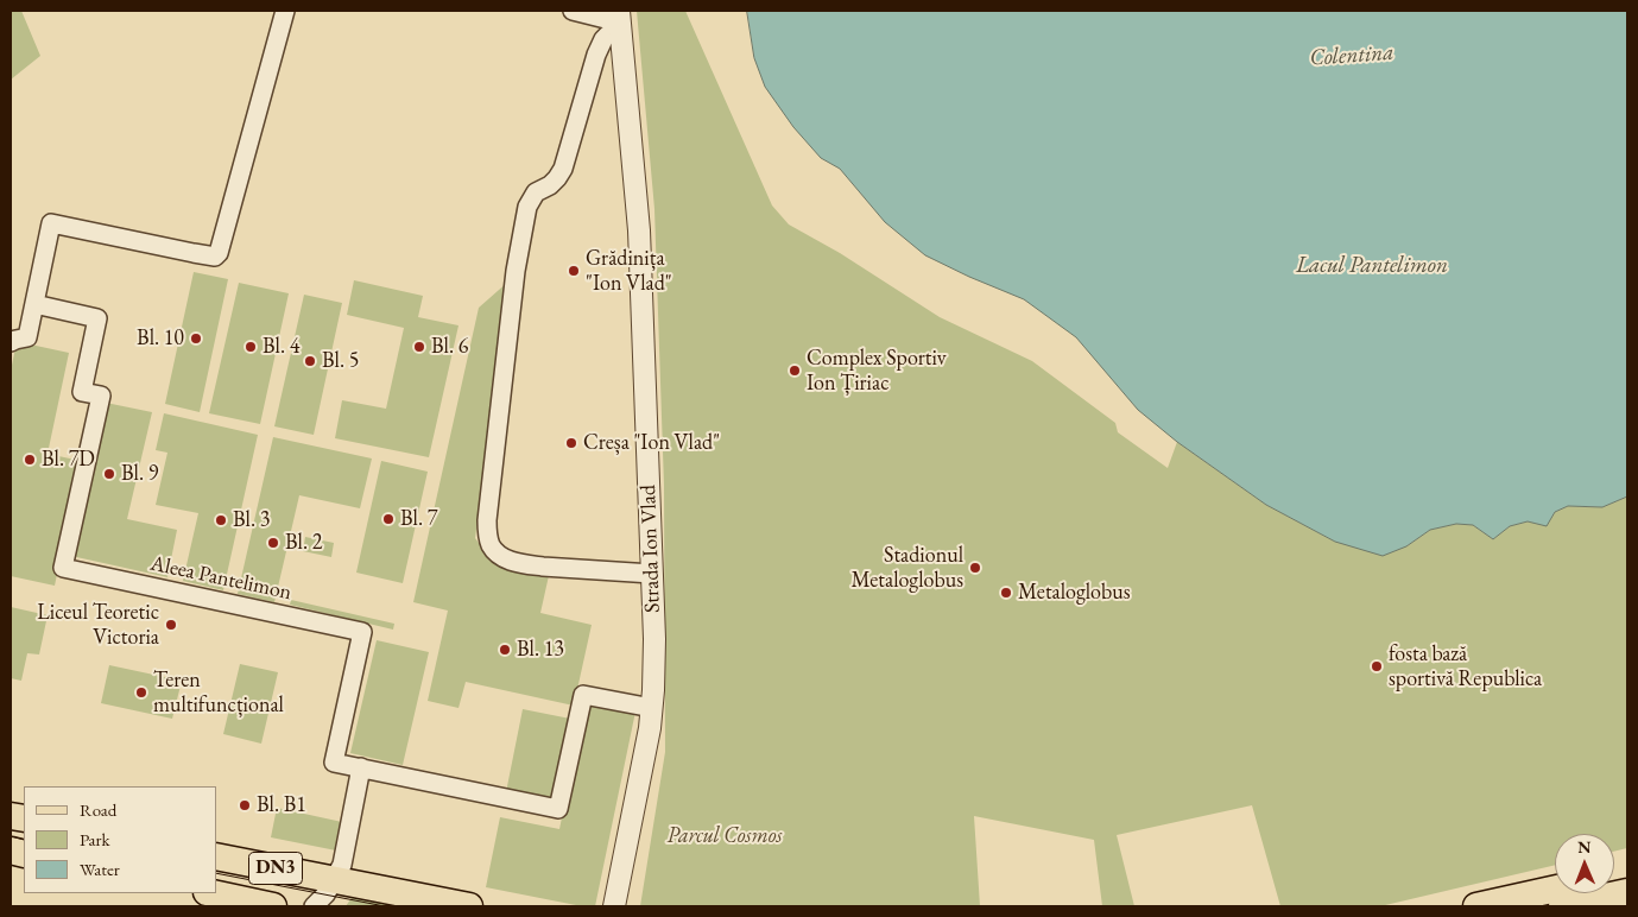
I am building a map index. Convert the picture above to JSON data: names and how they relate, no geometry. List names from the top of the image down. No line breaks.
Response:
{"streets":{"main road":["DN3"],"street":["Strada Ion Vlad","Aleea Pantelimon"]},"water":["Colentina","Lacul Pantelimon"],"parks":["Parcul Cosmos"],"places":["Grădinița \"Ion Vlad\"","Bl. 10","Bl. 4","Bl. 6","Bl. 5","Complex Sportiv Ion Țiriac","Creșa \"Ion Vlad\"","Bl. 7D","Bl. 9","Bl. 7","Bl. 3","Bl. 2","Stadionul Metaloglobus","Metaloglobus","Liceul Teoretic Victoria","Bl. 13","fosta bază sportivă Republica","Teren multifuncțional","Bl. B1"],"legend":["Road","Park","Water"],"north":"top"}
